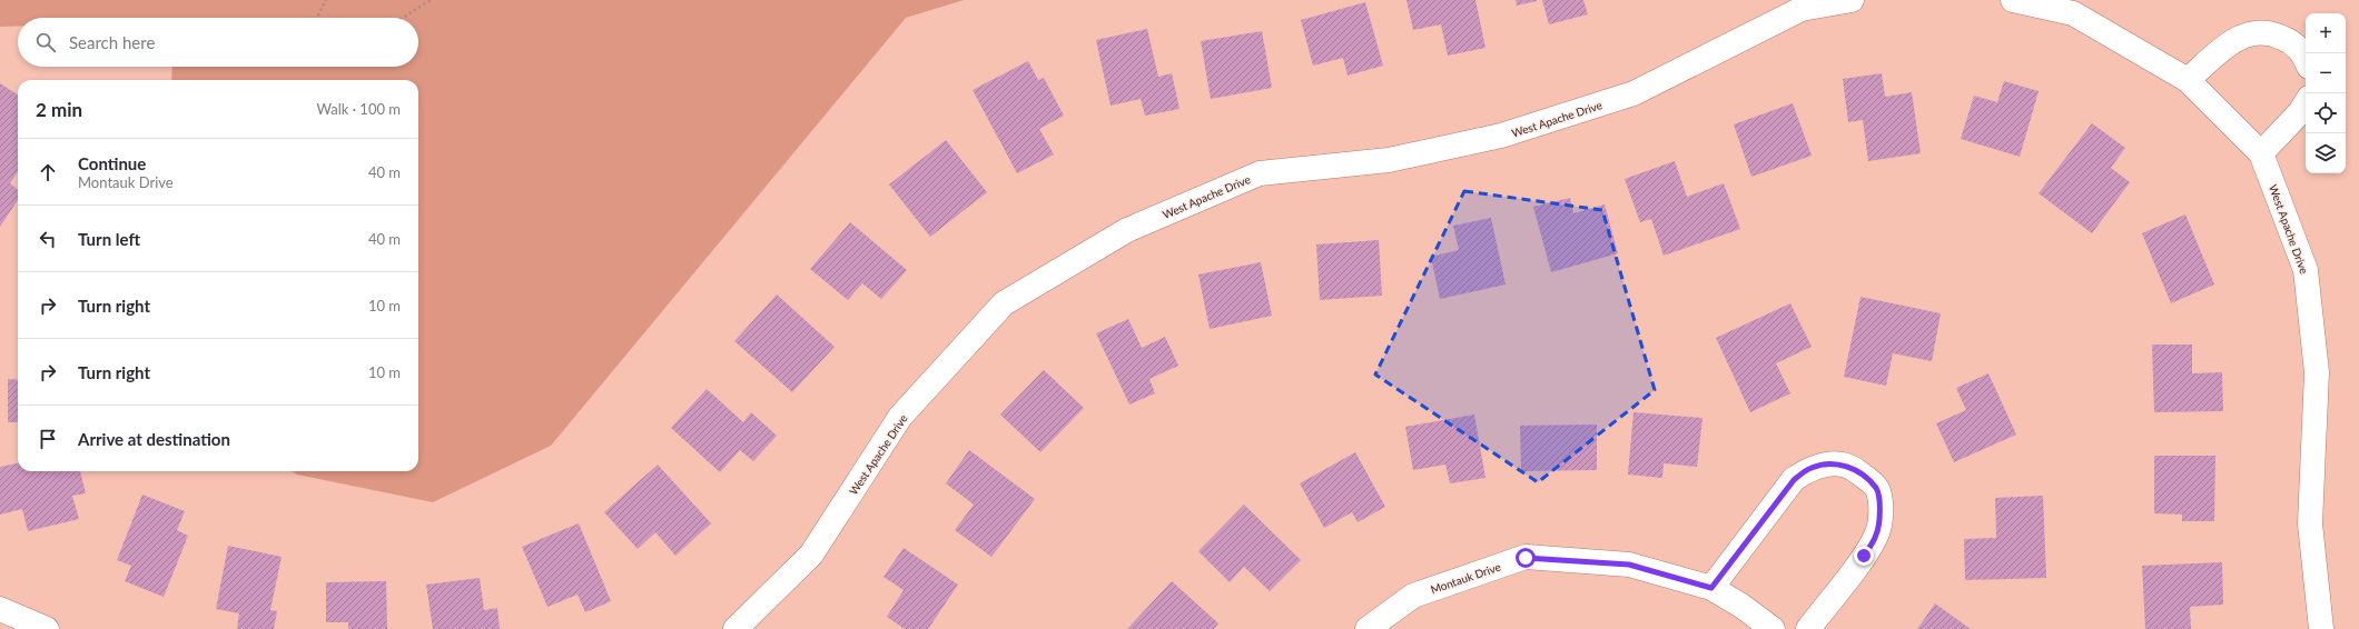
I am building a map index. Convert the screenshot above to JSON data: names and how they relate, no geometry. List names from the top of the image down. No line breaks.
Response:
{"streets":{"street":["West Apache Drive","Montauk Drive"]},"page":{"map_buttons":["+","−"],"search":"Search here","heading":["2 min","Walk · 100 m"],"list":[["Continue","Montauk Drive","40 m"],["Turn left","40 m"],["Turn right","10 m"],["Turn right","10 m"],"Arrive at destination"]}}
